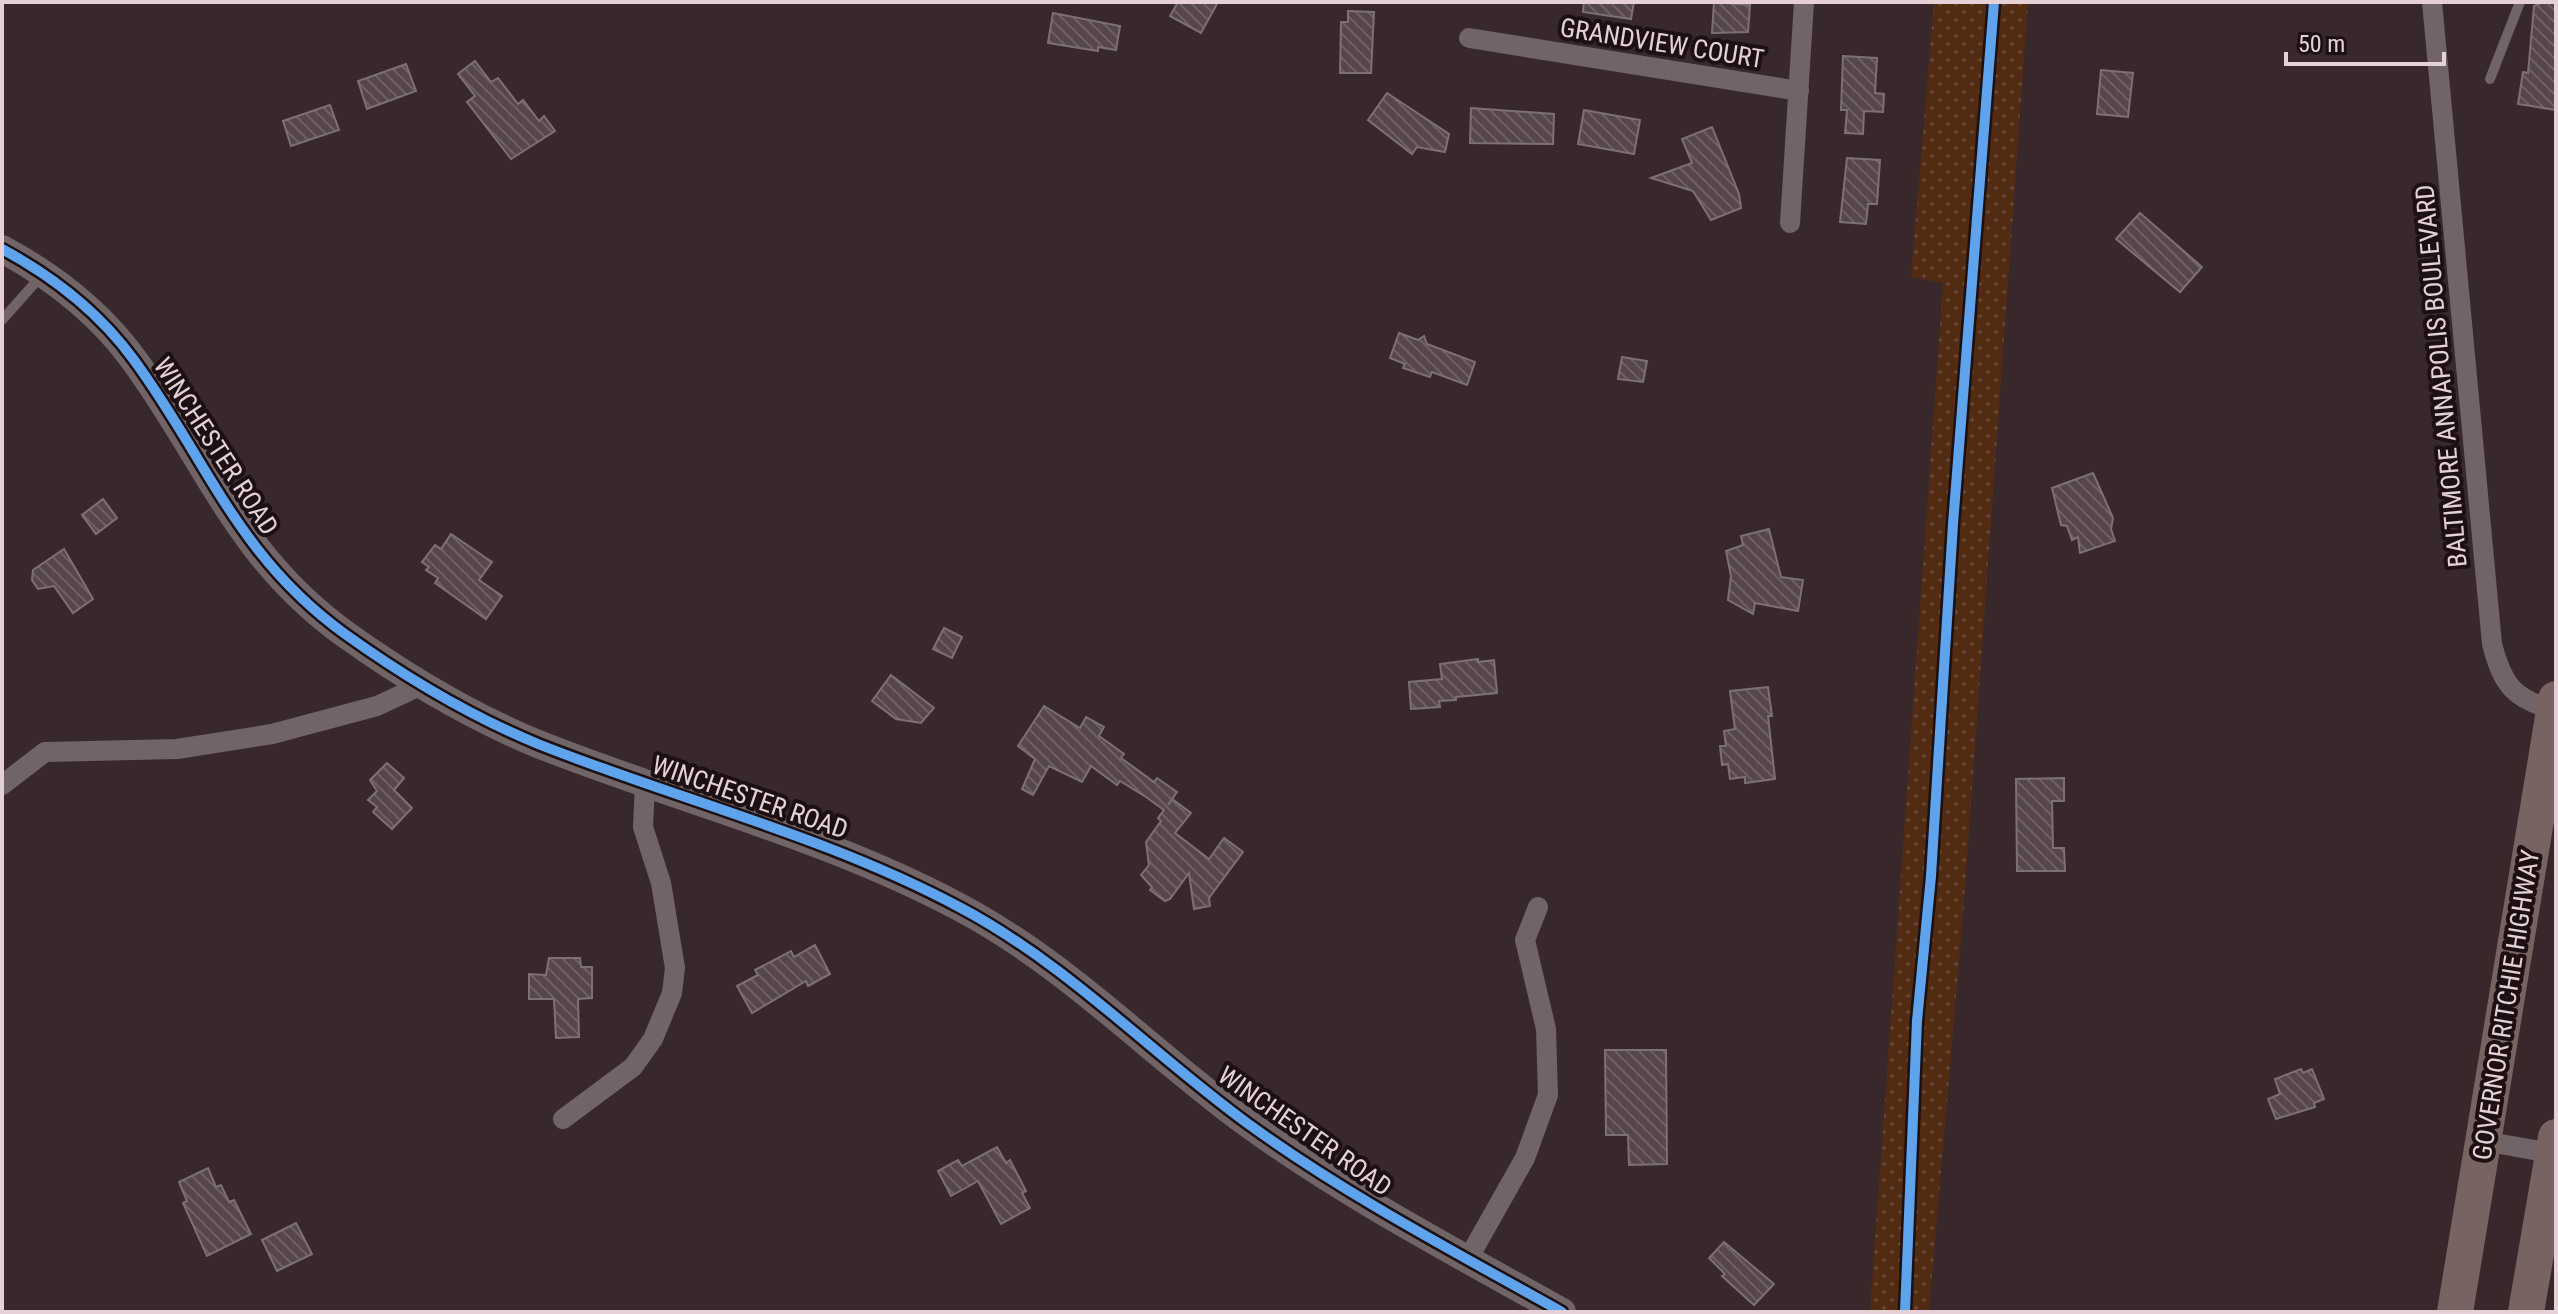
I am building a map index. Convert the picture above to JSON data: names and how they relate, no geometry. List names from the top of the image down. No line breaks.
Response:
{"streets":{"highway":["GOVERNOR RITCHIE HIGHWAY"],"street":["GRANDVIEW COURT","BALTIMORE ANNAPOLIS BOULEVARD","WINCHESTER ROAD"]},"crossings":[["BALTIMORE ANNAPOLIS BOULEVARD","GOVERNOR RITCHIE HIGHWAY"]],"scale_bar":"50 m"}
